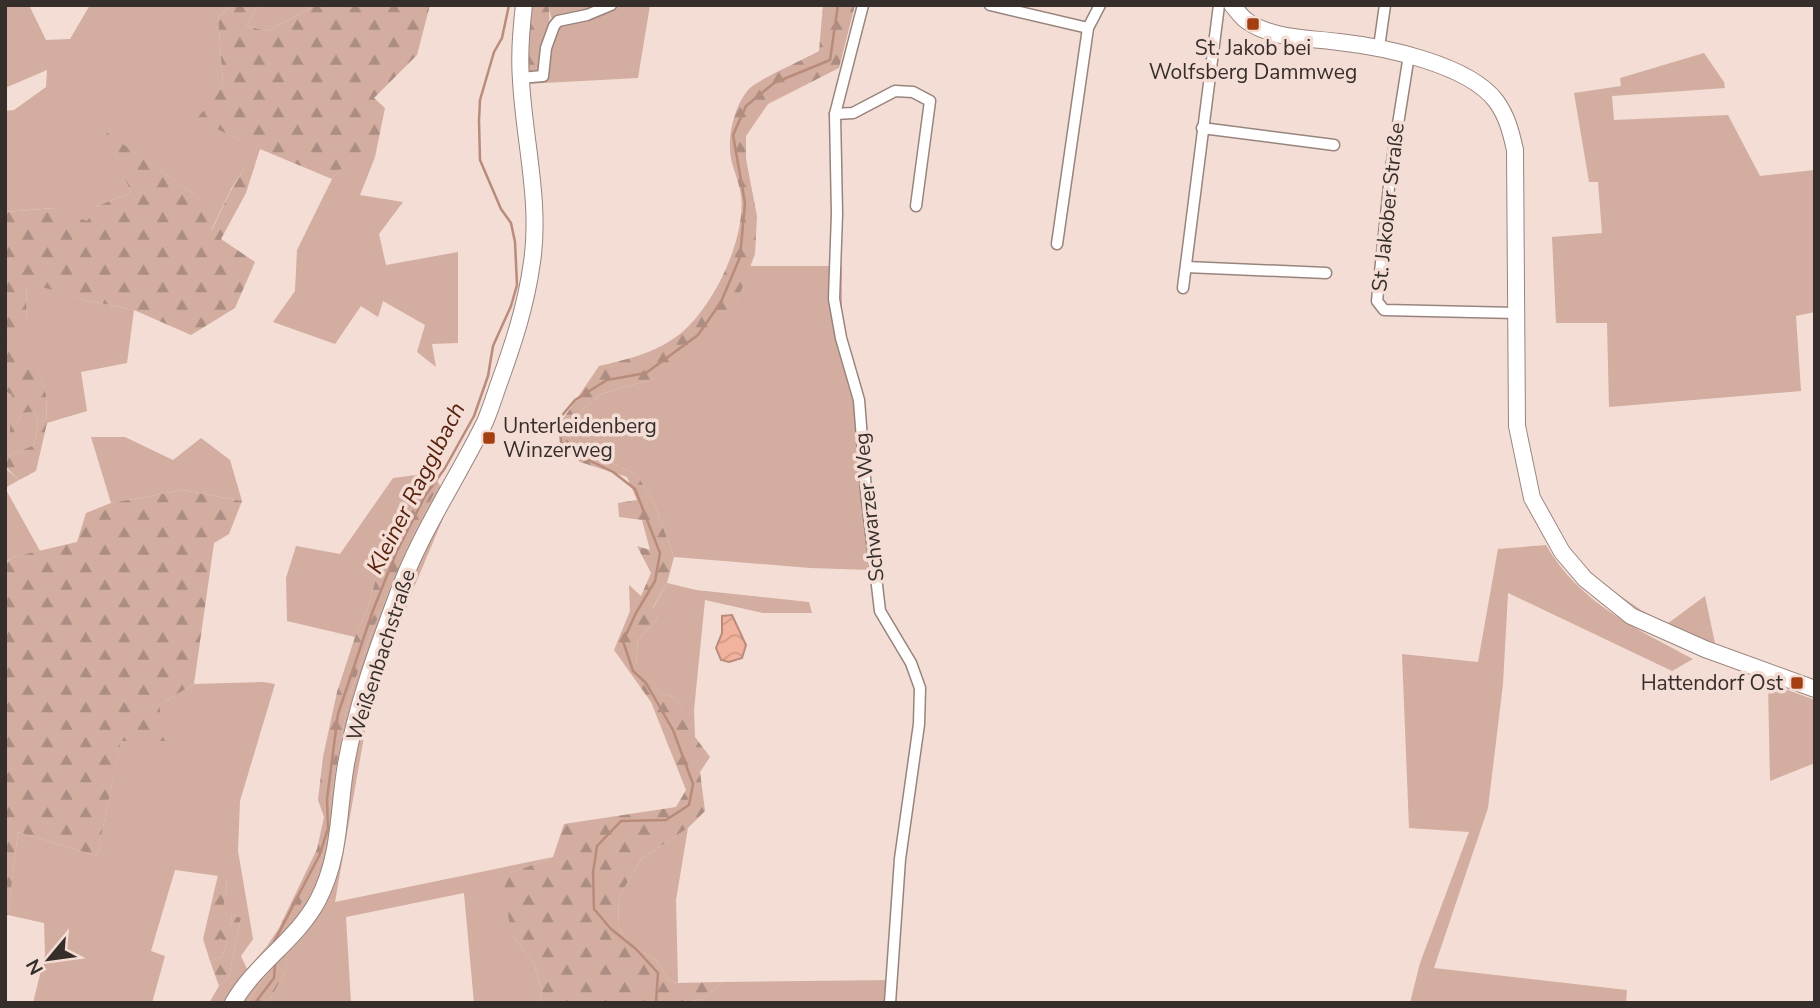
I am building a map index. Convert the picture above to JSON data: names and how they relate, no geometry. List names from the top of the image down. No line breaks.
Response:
{"streets":{"main road":["Weißenbachstraße"],"street":["St. Jakober Straße","Schwarzer Weg"]},"water":["Kleiner Ragglbach"],"places":{"transit":["St. Jakob bei Wolfsberg Dammweg","Unterleidenberg Winzerweg","Hattendorf Ost"]},"north":"bottom left"}
